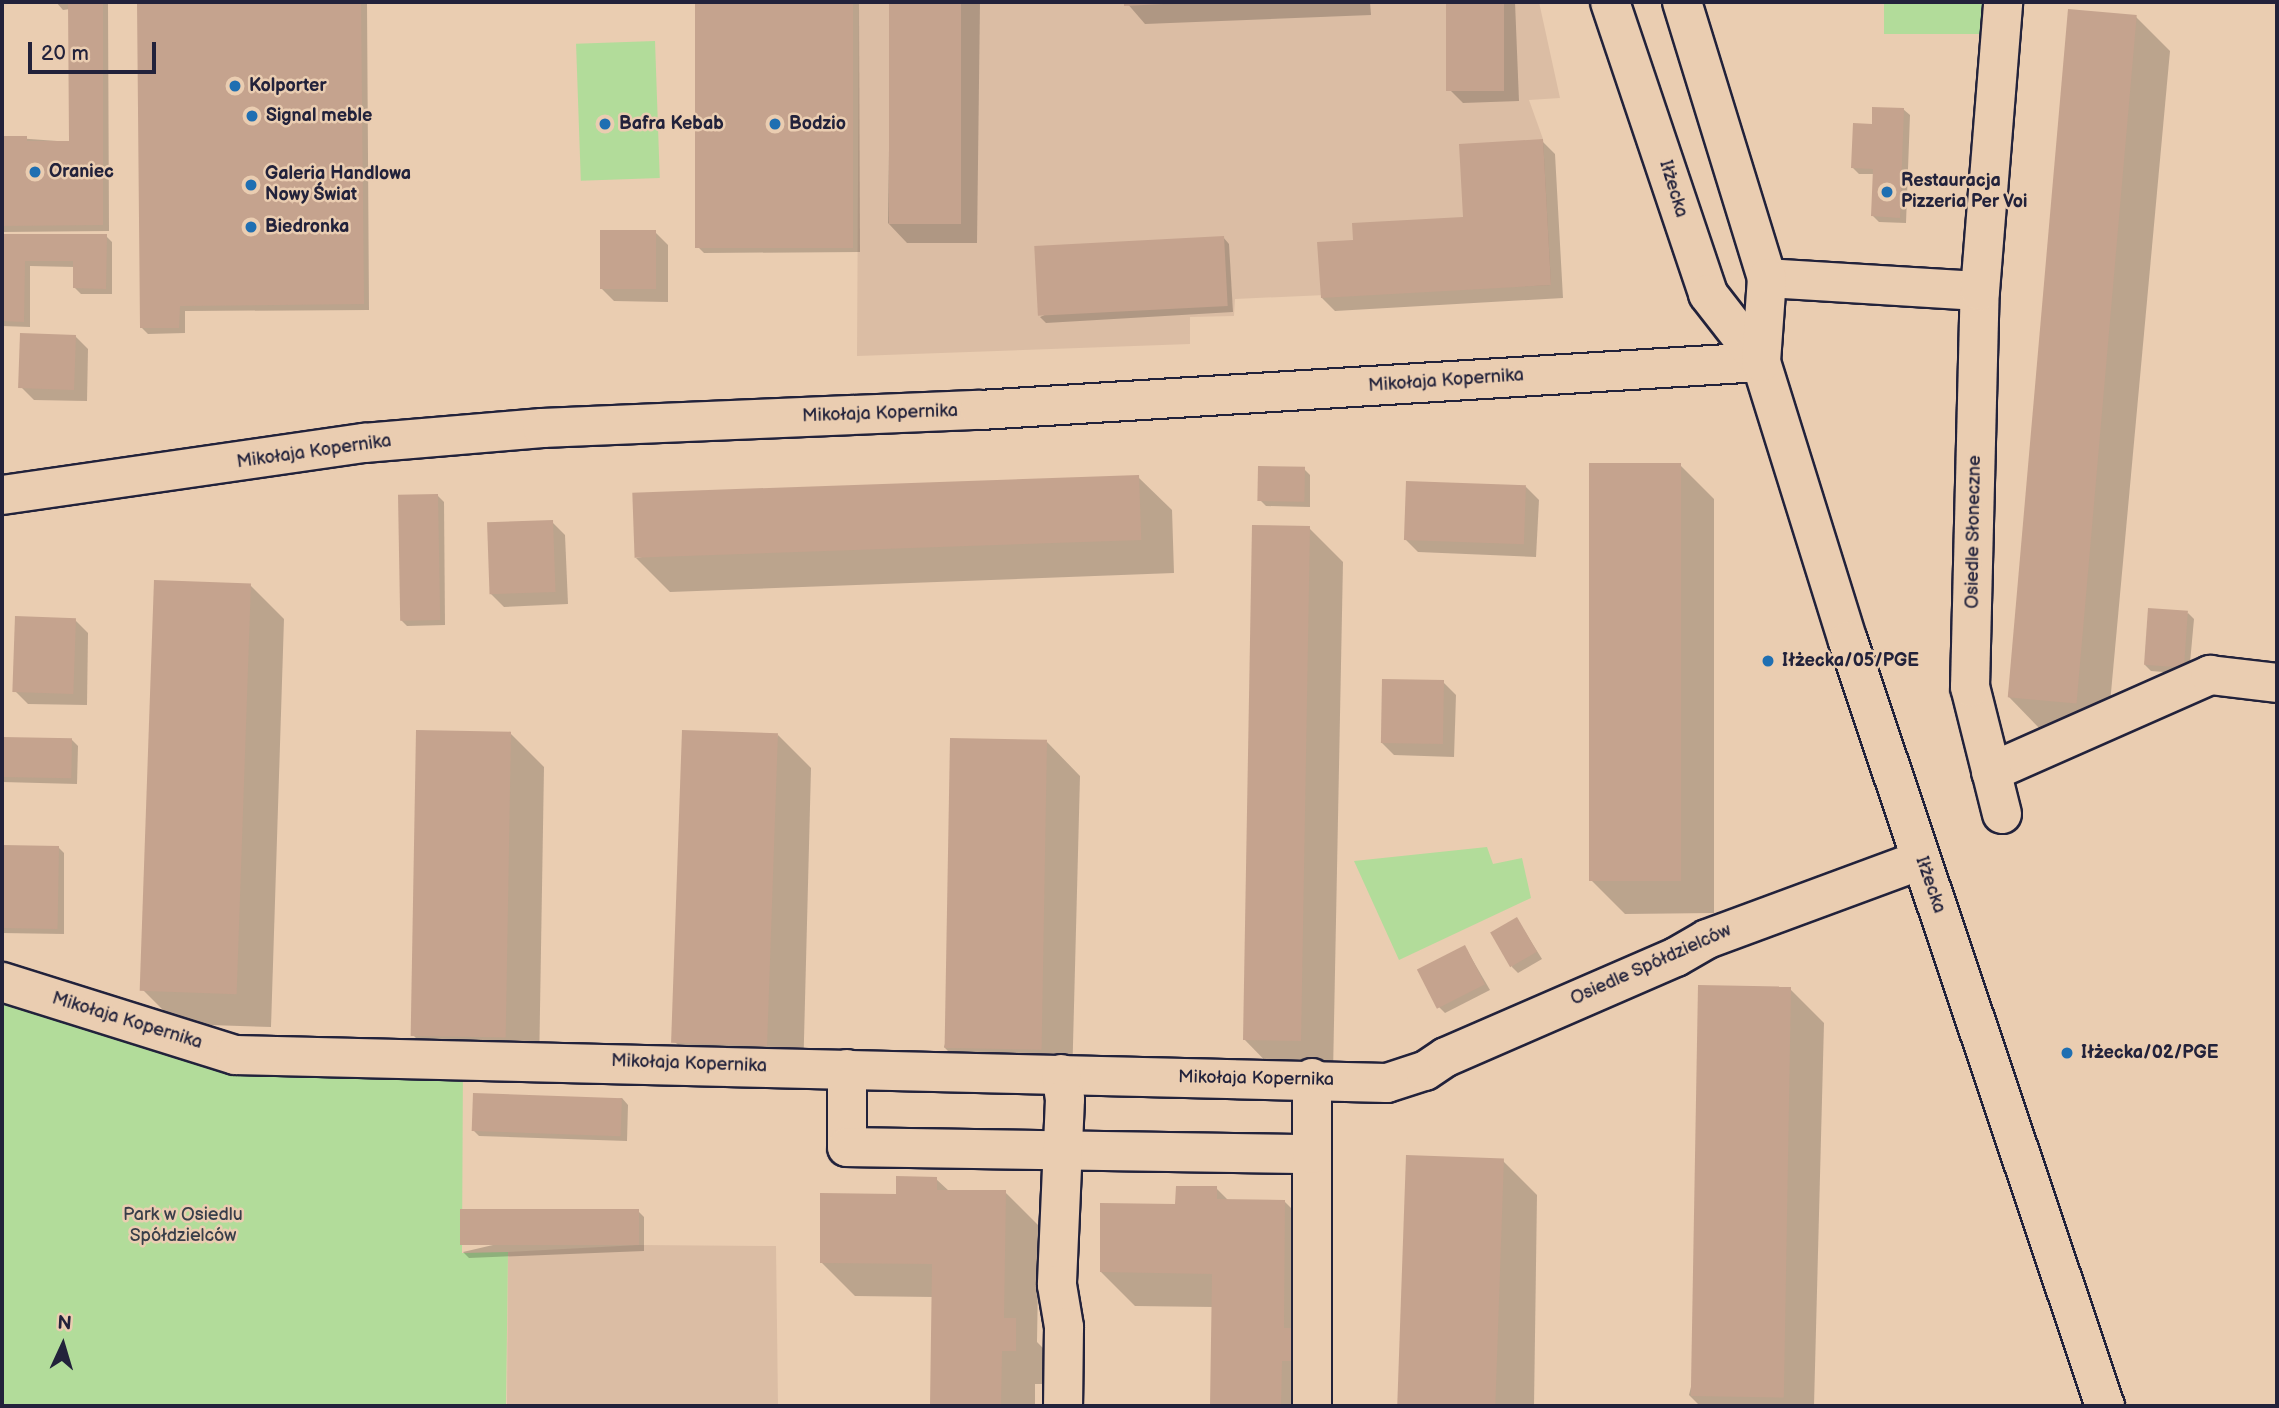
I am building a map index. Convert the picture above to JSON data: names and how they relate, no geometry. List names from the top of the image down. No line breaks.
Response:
{"streets":{"street":["Iłżecka","Mikołaja Kopernika","Osiedle Słoneczne","Osiedle Spółdzielców"]},"crossings":[["Iłżecka","Mikołaja Kopernika"],["Iłżecka","Osiedle Spółdzielców"],["Mikołaja Kopernika","Osiedle Spółdzielców"]],"parks":["Park w Osiedlu Spółdzielców"],"places":["Kolporter","Signal meble","Bafra Kebab","Bodzio","Oraniec","Galeria Handlowa Nowy Świat","Restauracja Pizzeria Per Voi","Biedronka","Iłżecka/05/PGE","Iłżecka/02/PGE"],"scale_bar":"20 m","north":"top"}
